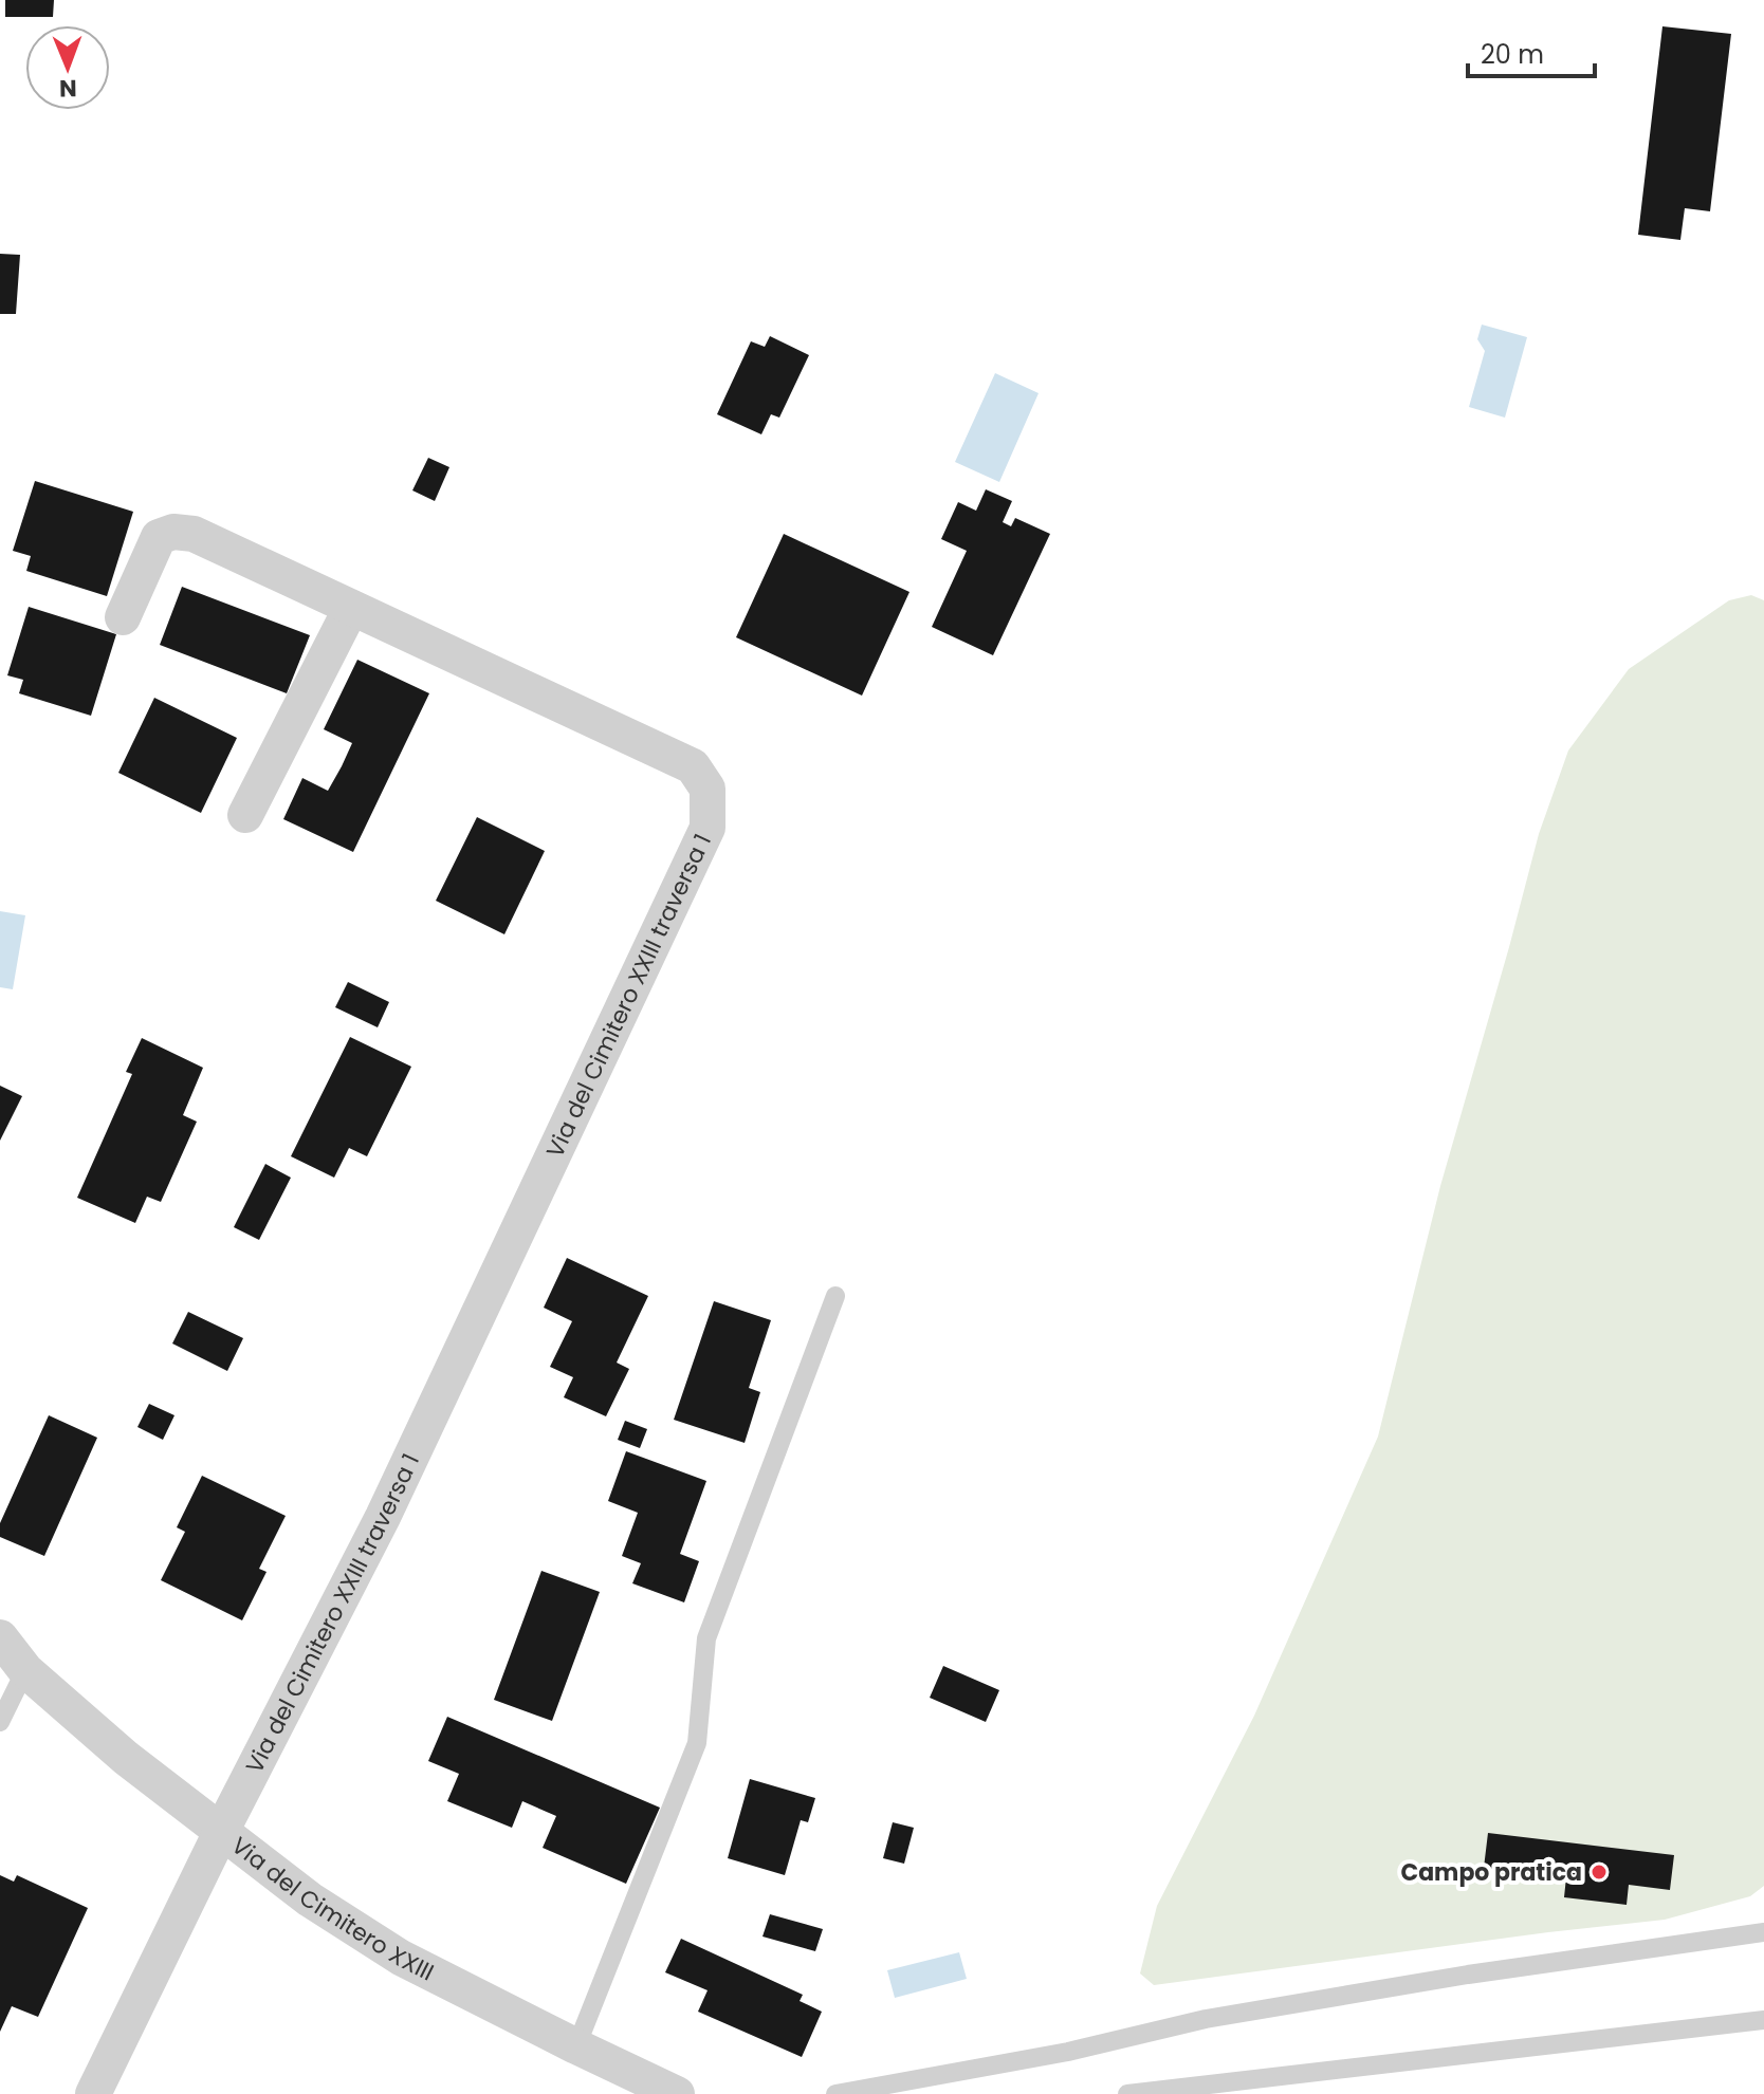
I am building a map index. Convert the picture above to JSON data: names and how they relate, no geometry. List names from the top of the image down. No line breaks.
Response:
{"streets":{"street":["Via del Cimitero XXIII traversa 1","Via del Cimitero XXIII"]},"crossings":[["Via del Cimitero XXIII traversa 1","Via del Cimitero XXIII"]],"places":["Campo pratica"],"scale_bar":"20 m","north":"bottom"}
